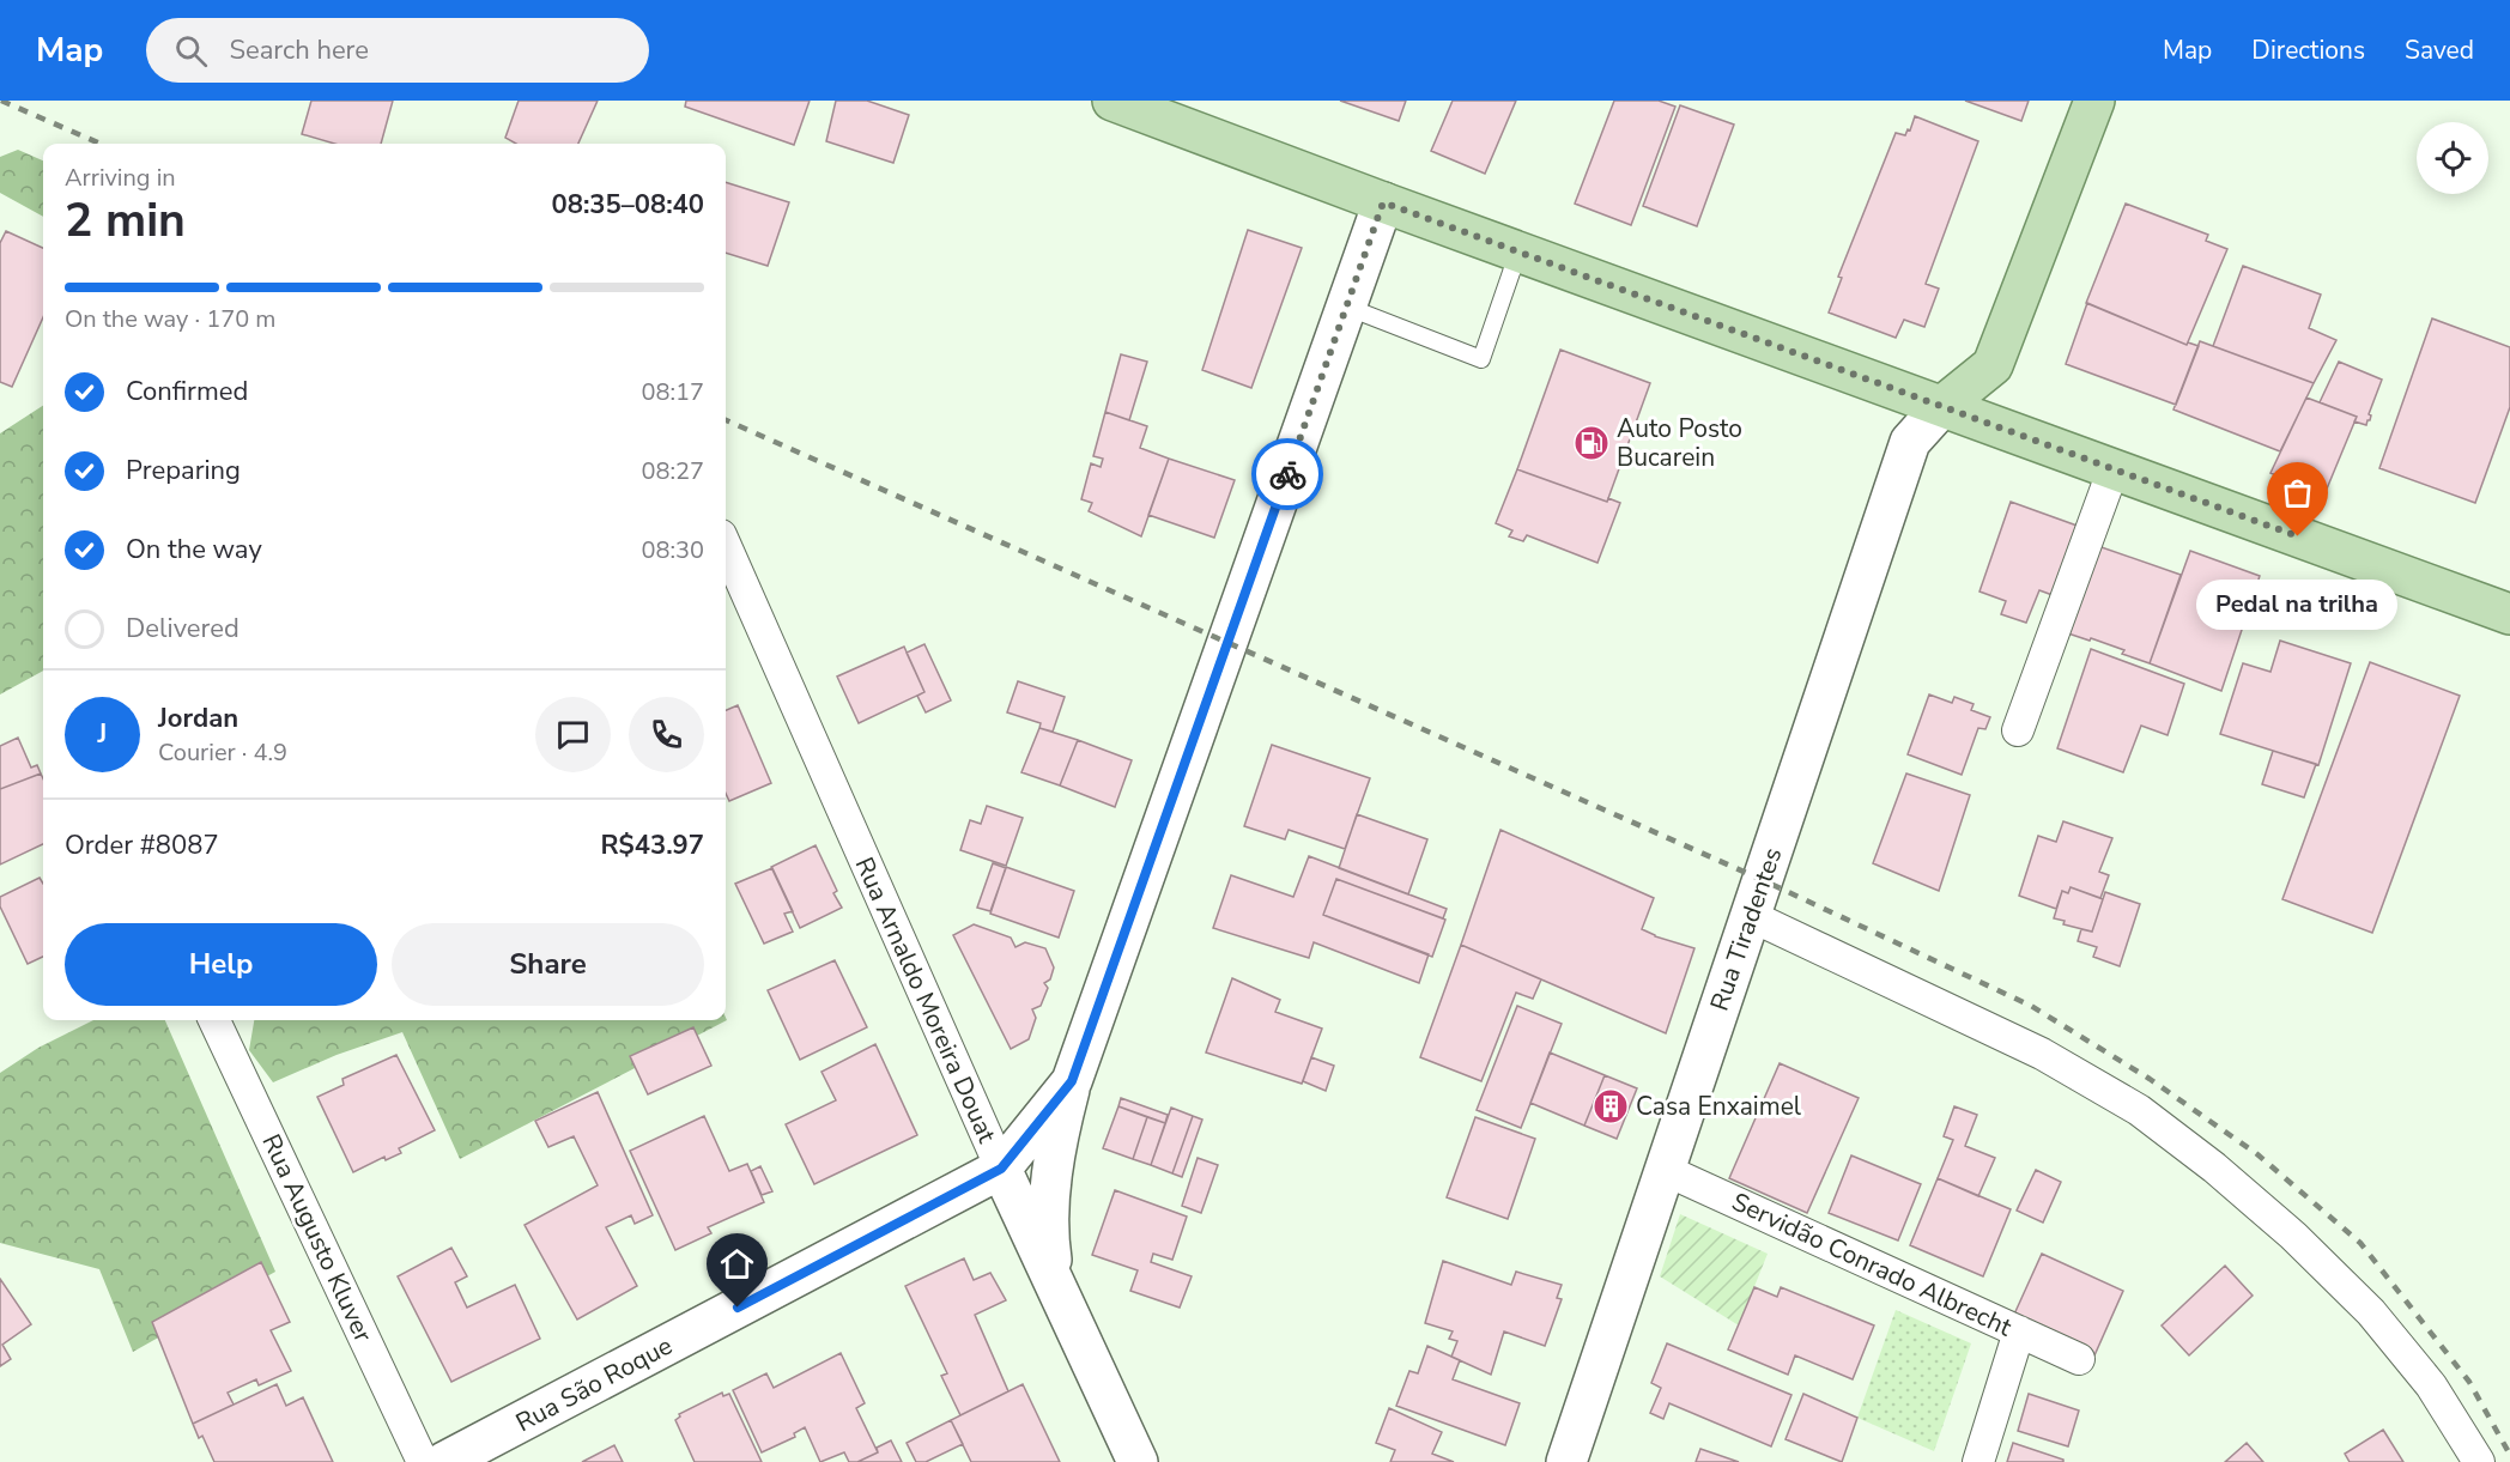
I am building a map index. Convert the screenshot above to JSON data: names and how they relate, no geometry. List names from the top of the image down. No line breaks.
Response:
{"streets":{"street":["Rua Tiradentes","Rua Arnaldo Moreira Douat","Rua Augusto Kluver","Servidão Conrado Albrecht","Rua São Roque"]},"crossings":[["Rua Tiradentes","Servidão Conrado Albrecht"],["Rua Arnaldo Moreira Douat","Rua São Roque"]],"places":{"fuel station":["Auto Posto Bucarein"],"other":["Pedal na trilha"],"building":["Casa Enxaimel"]},"page":{"header":"Map","search":"Search here","nav":["Map","Directions","Saved"],"heading":["2 min","Arriving in","08:35–08:40"],"panel":["Jordan","Courier · 4.9","Order #8087","R$43.97"],"bar":"On the way · 170 m","list":[["Confirmed","08:17"],["Preparing","08:27"],["On the way","08:30"],"Delivered"],"bubble":"Pedal na trilha","round":"J","buttons":["Help","Share"]}}
